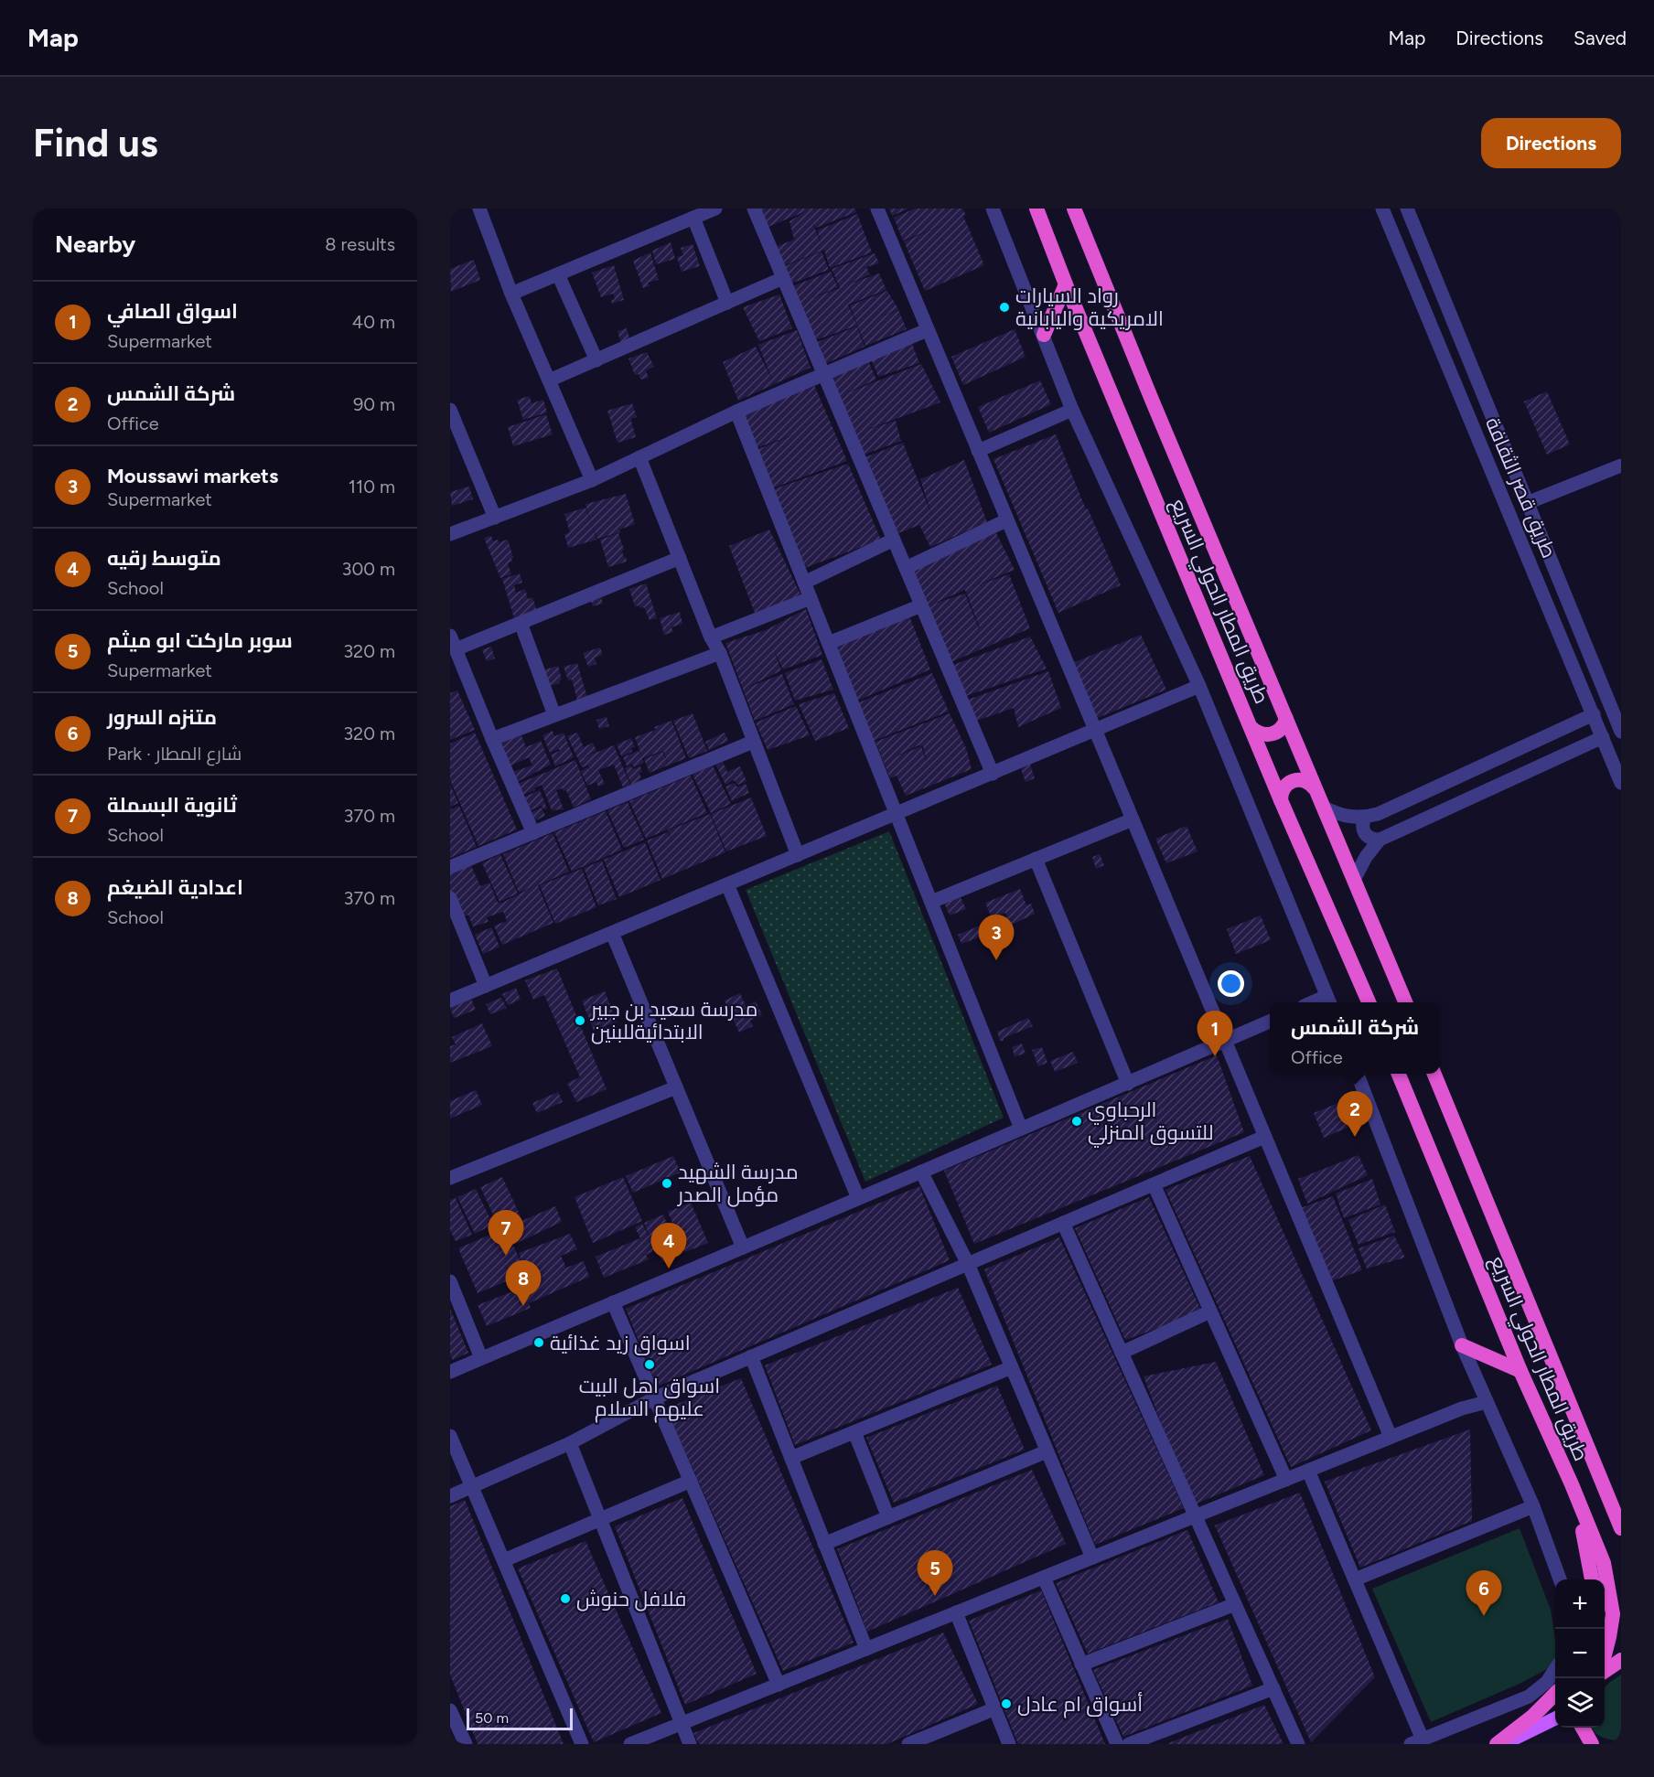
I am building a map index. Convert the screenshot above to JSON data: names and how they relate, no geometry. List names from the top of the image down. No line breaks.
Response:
{"streets":{"highway":["طريق المطار الحولي السريع"],"street":["طريق قصر الثقافة"]},"places":["رواد السيارات الامريكية واليابانية","مدرسة سعيد بن جبير الابتدائيةللبنين","الرحباوي للتسوق المنزلي","مدرسة الشهيد مؤمل الصدر","اسواق زيد غذائية","اسواق اهل البيت عليهم السلام","فلافل حنوش","أسواق ام عادل"],"scale_bar":"50 m","page":{"header":"Map","nav":["Map","Directions","Saved"],"buttons":"Directions","title":"Find us","heading":["Nearby","8 results"],"list":[{"mark":"1","name":"اسواق الصافي","note":"Supermarket","value":"40 m"},{"mark":"2","name":"شركة الشمس","note":"Office","value":"90 m"},{"mark":"3","name":"Moussawi markets","note":"Supermarket","value":"110 m"},{"mark":"4","name":"متوسط رقيه","note":"School","value":"300 m"},{"mark":"5","name":"سوبر ماركت ابو ميثم","note":"Supermarket","value":"320 m"},{"mark":"6","name":"متنزه السرور","note":"Park · شارع المطار","value":"320 m"},{"mark":"7","name":"ثانوية البسملة","note":"School","value":"370 m"},{"mark":"8","name":"اعدادية الضيغم","note":"School","value":"370 m"}],"pins":["3","1","2","7","4","8","5","6"],"popup":["شركة الشمس","Office"],"map_buttons":["+","−"],"scale":"50 m"}}
